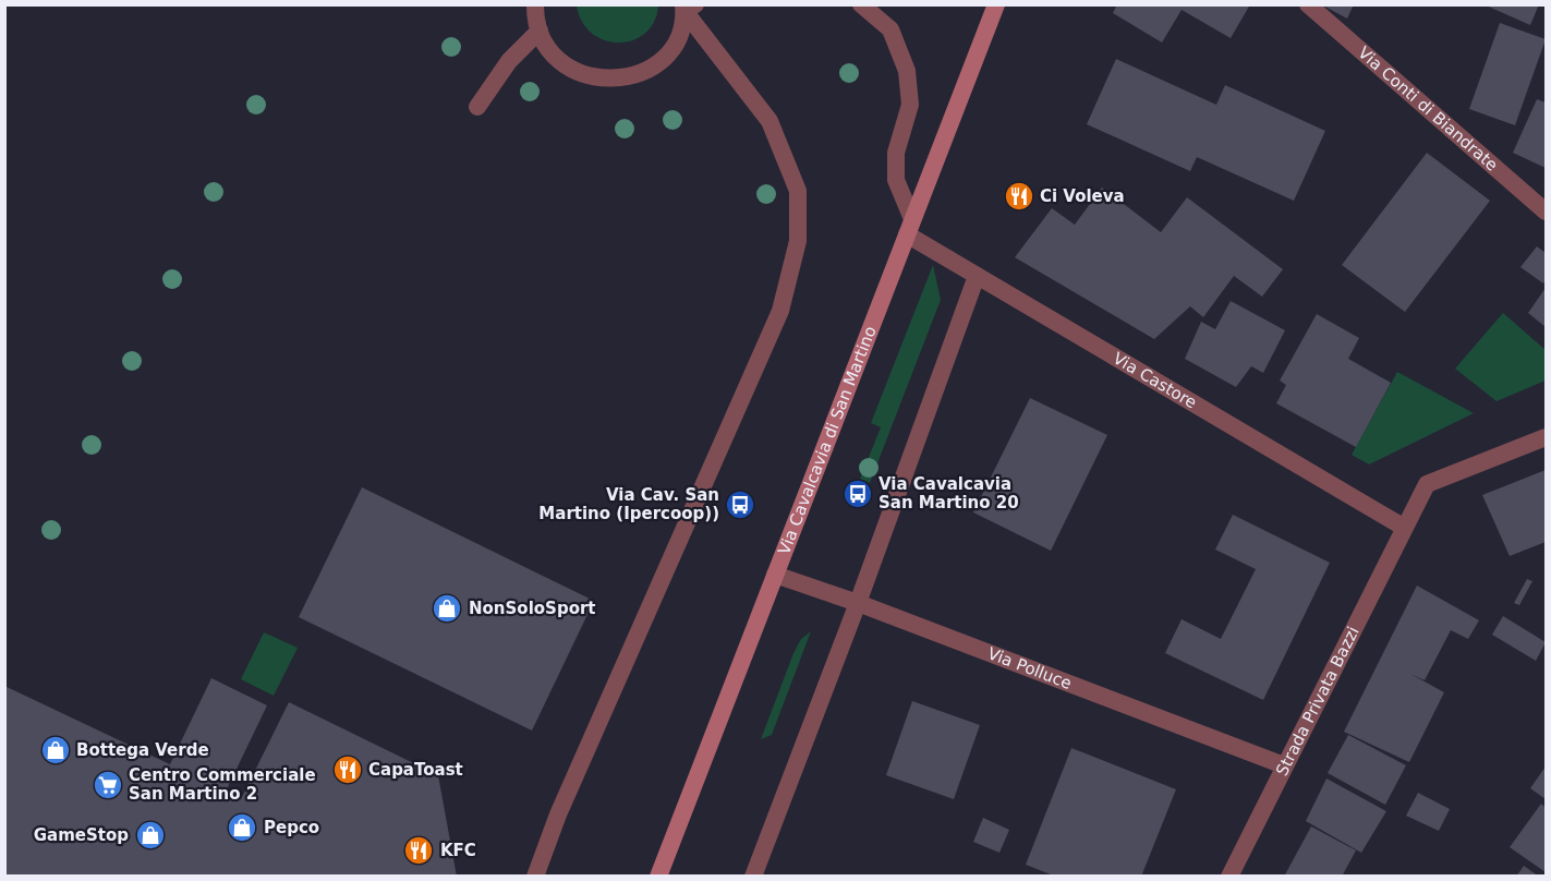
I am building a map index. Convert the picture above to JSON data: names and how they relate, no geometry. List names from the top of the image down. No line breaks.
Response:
{"streets":{"main road":["Via Cavalcavia di San Martino"],"street":["Via Conti di Biandrate","Via Castore","Via Polluce","Strada Privata Bazzi"]},"crossings":[["Via Castore","Via Cavalcavia di San Martino"],["Via Castore","Strada Privata Bazzi"],["Via Cavalcavia di San Martino","Via Polluce"],["Via Polluce","Strada Privata Bazzi"]],"places":{"restaurant":["Ci Voleva","CapaToast","KFC"],"bus stop":["Via Cavalcavia San Martino 20","Via Cav. San Martino (Ipercoop))"],"shop":["NonSoloSport","Bottega Verde","Pepco","GameStop"],"supermarket":["Centro Commerciale San Martino 2"]}}
